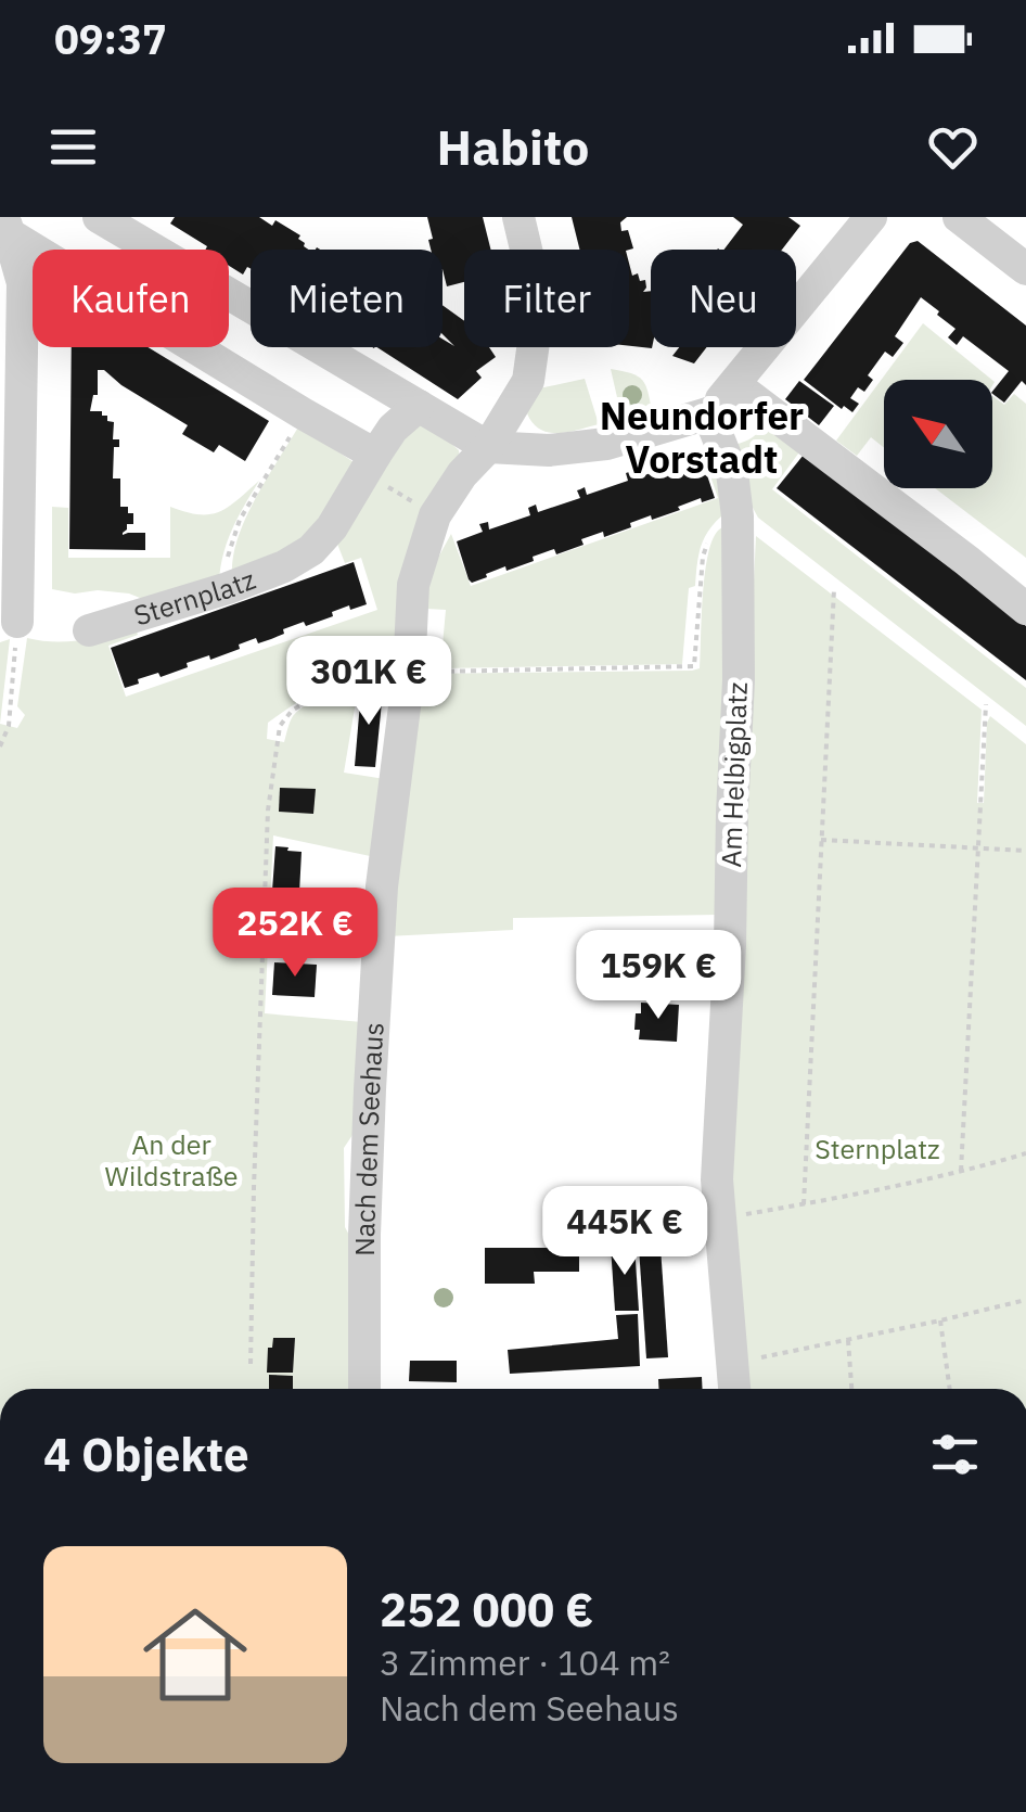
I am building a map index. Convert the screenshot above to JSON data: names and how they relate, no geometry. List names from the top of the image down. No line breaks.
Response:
{"streets":{"street":["Sternplatz","Am Helbigplatz","Nach dem Seehaus"]},"districts":["Neundorfer Vorstadt"],"parks":["An der Wildstraße","Sternplatz"],"north":"top left","page":{"status":"09:37","header":"Habito","chip":["Kaufen","Mieten","Filter","Neu"],"price":["301K €","252K €","159K €","445K €"],"heading":"4 Objekte","list":[{"name":"252 000 €","note":"3 Zimmer · 104 m² · Nach dem Seehaus"}]}}
